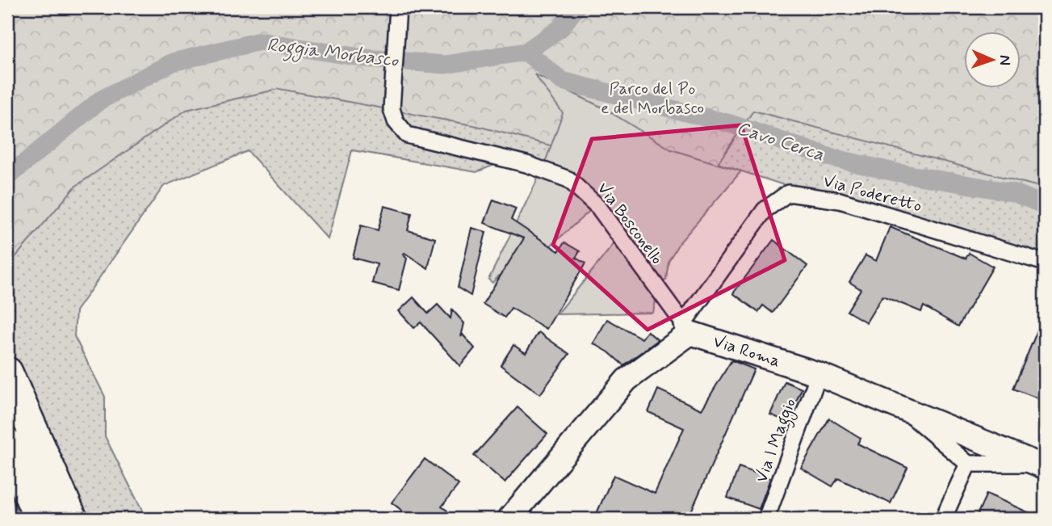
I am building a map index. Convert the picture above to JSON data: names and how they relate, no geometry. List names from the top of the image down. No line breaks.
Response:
{"streets":{"street":["Via Poderetto","Via Bosconello","Via Roma","Via I Maggio"]},"crossings":[["Via Poderetto","Via Bosconello"],["Via Poderetto","Via Roma"],["Via Bosconello","Via Roma"],["Via Roma","Via I Maggio"]],"water":["Roggia Morbasco","Cavo Cerca"],"parks":["Parco del Po e del Morbasco"],"north":"right"}
